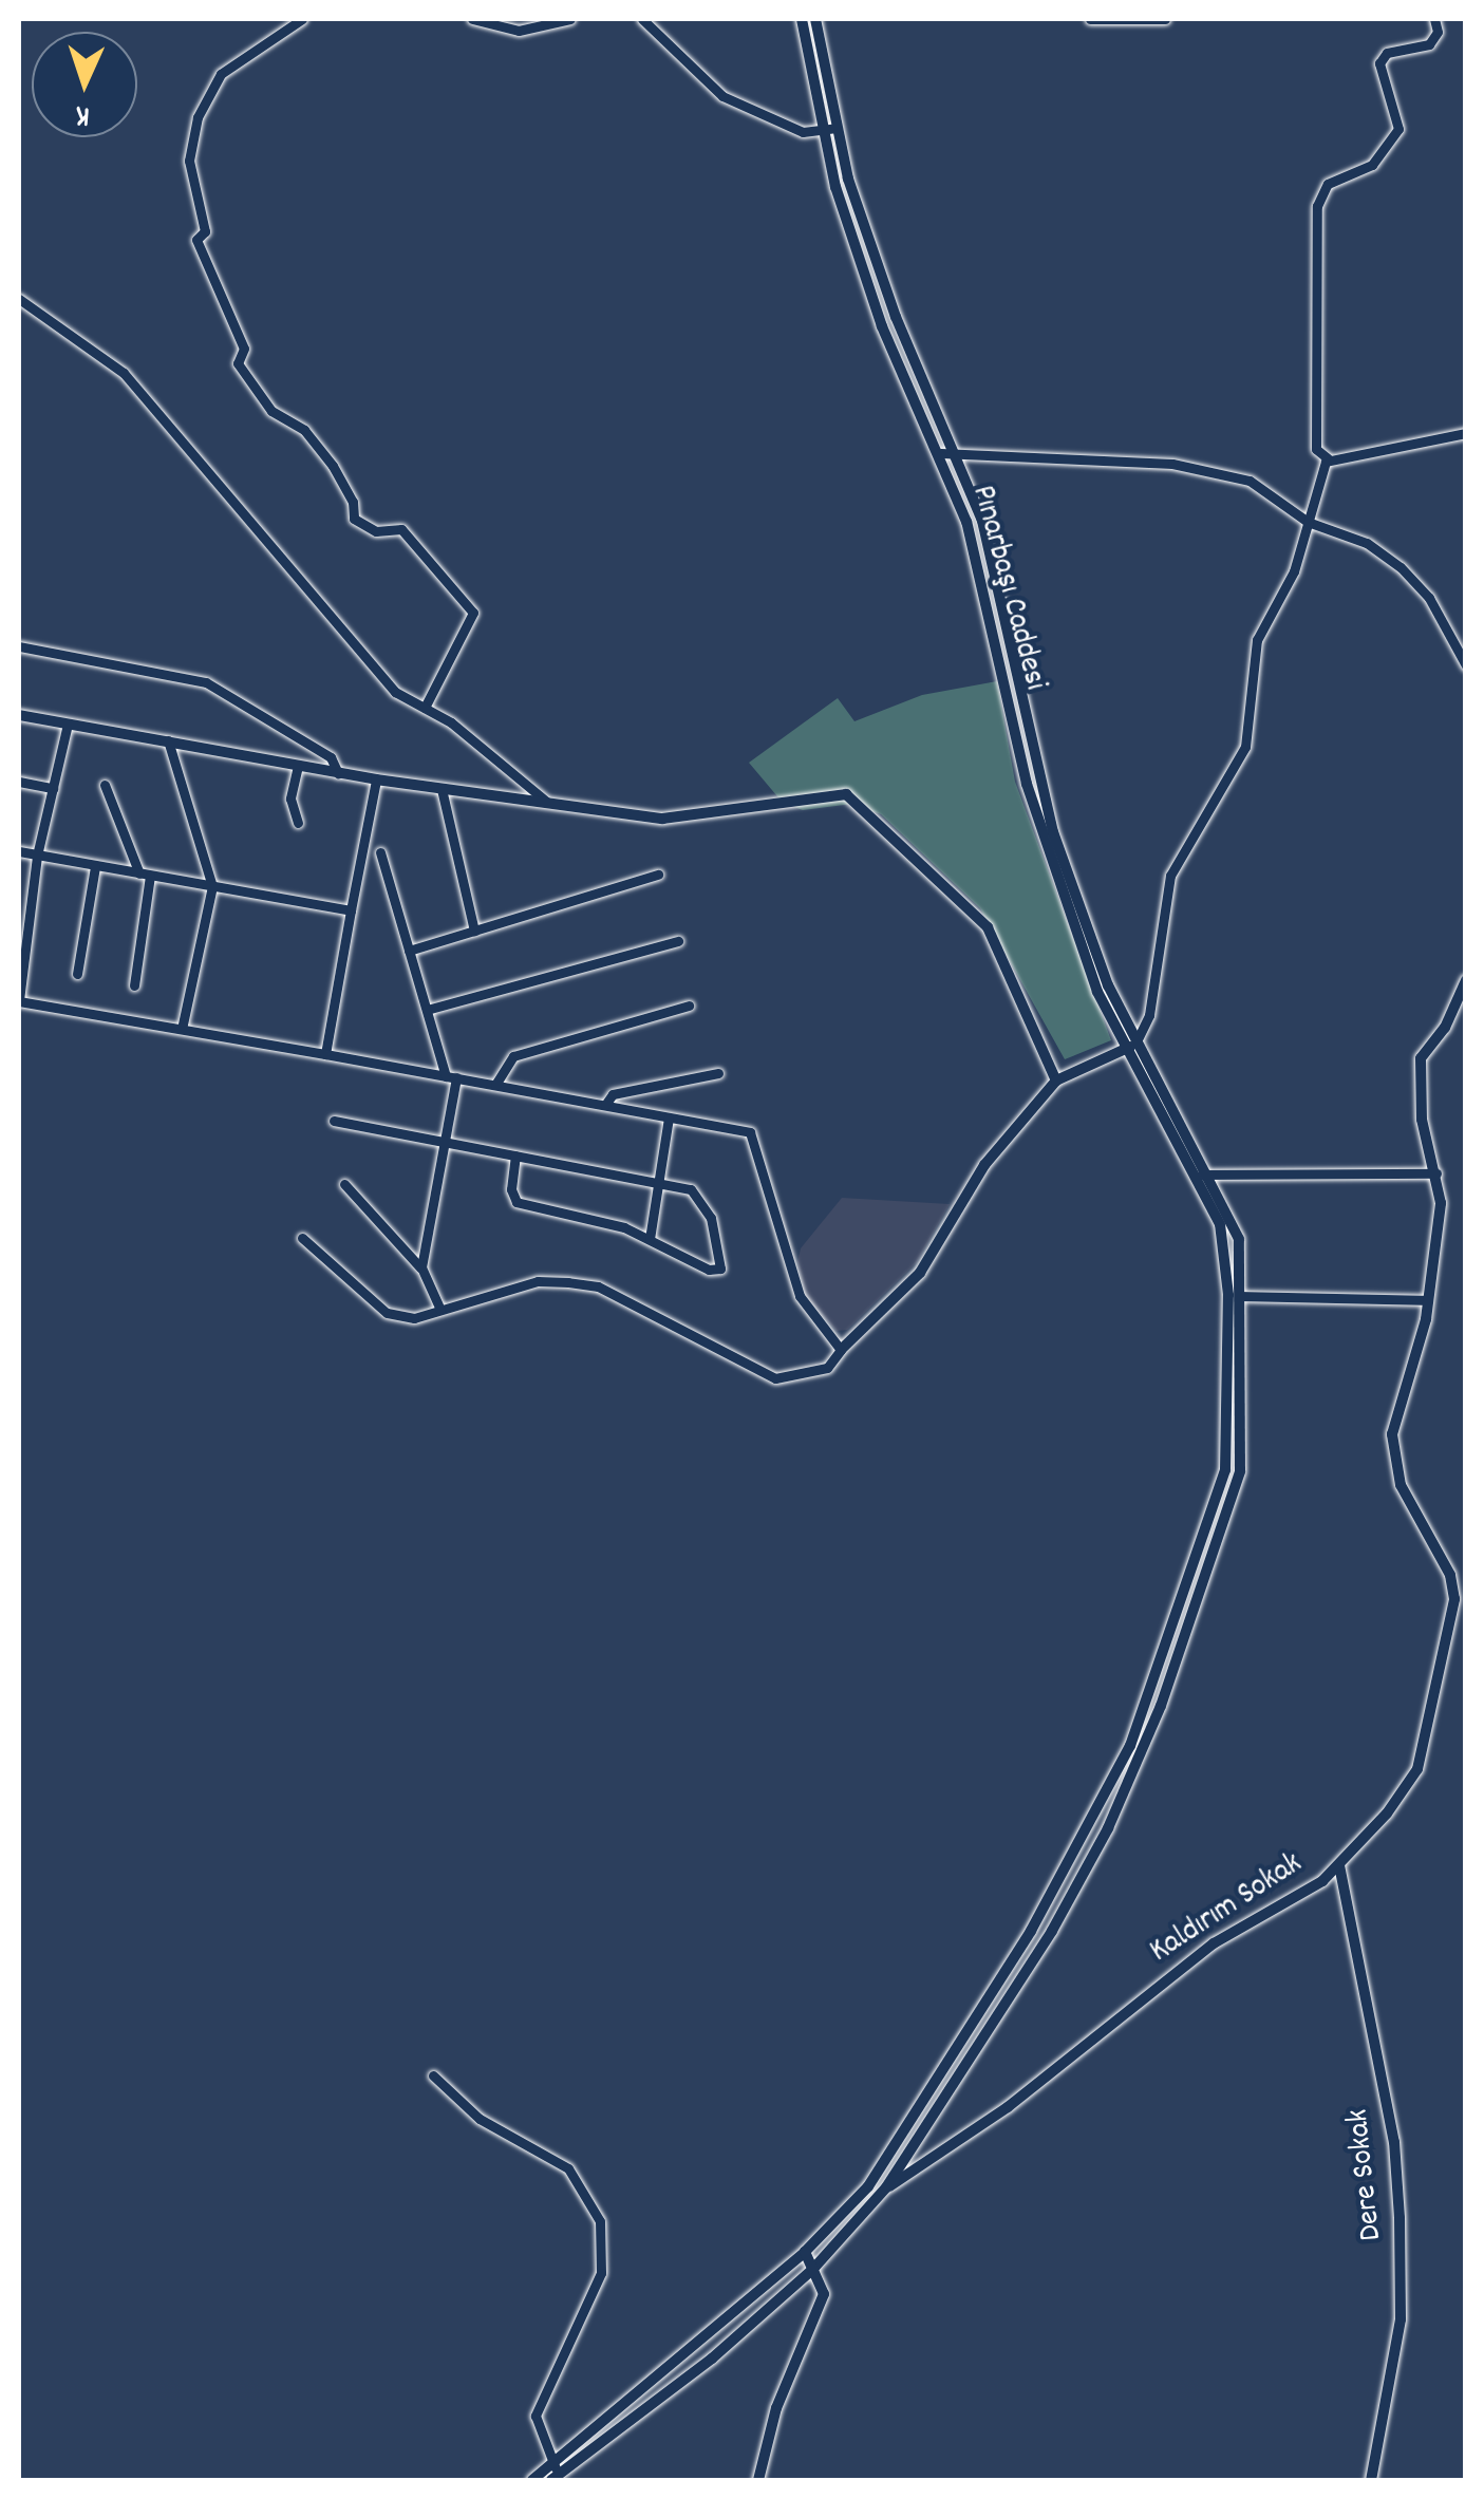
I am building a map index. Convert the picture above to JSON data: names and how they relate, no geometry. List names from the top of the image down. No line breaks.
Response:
{"streets":{"street":["Pınarbaşı Caddesi","Kaldırım Sokak","Dere Sokak"]},"crossings":[["Pınarbaşı Caddesi","Kaldırım Sokak"],["Kaldırım Sokak","Dere Sokak"]],"north":"bottom"}
